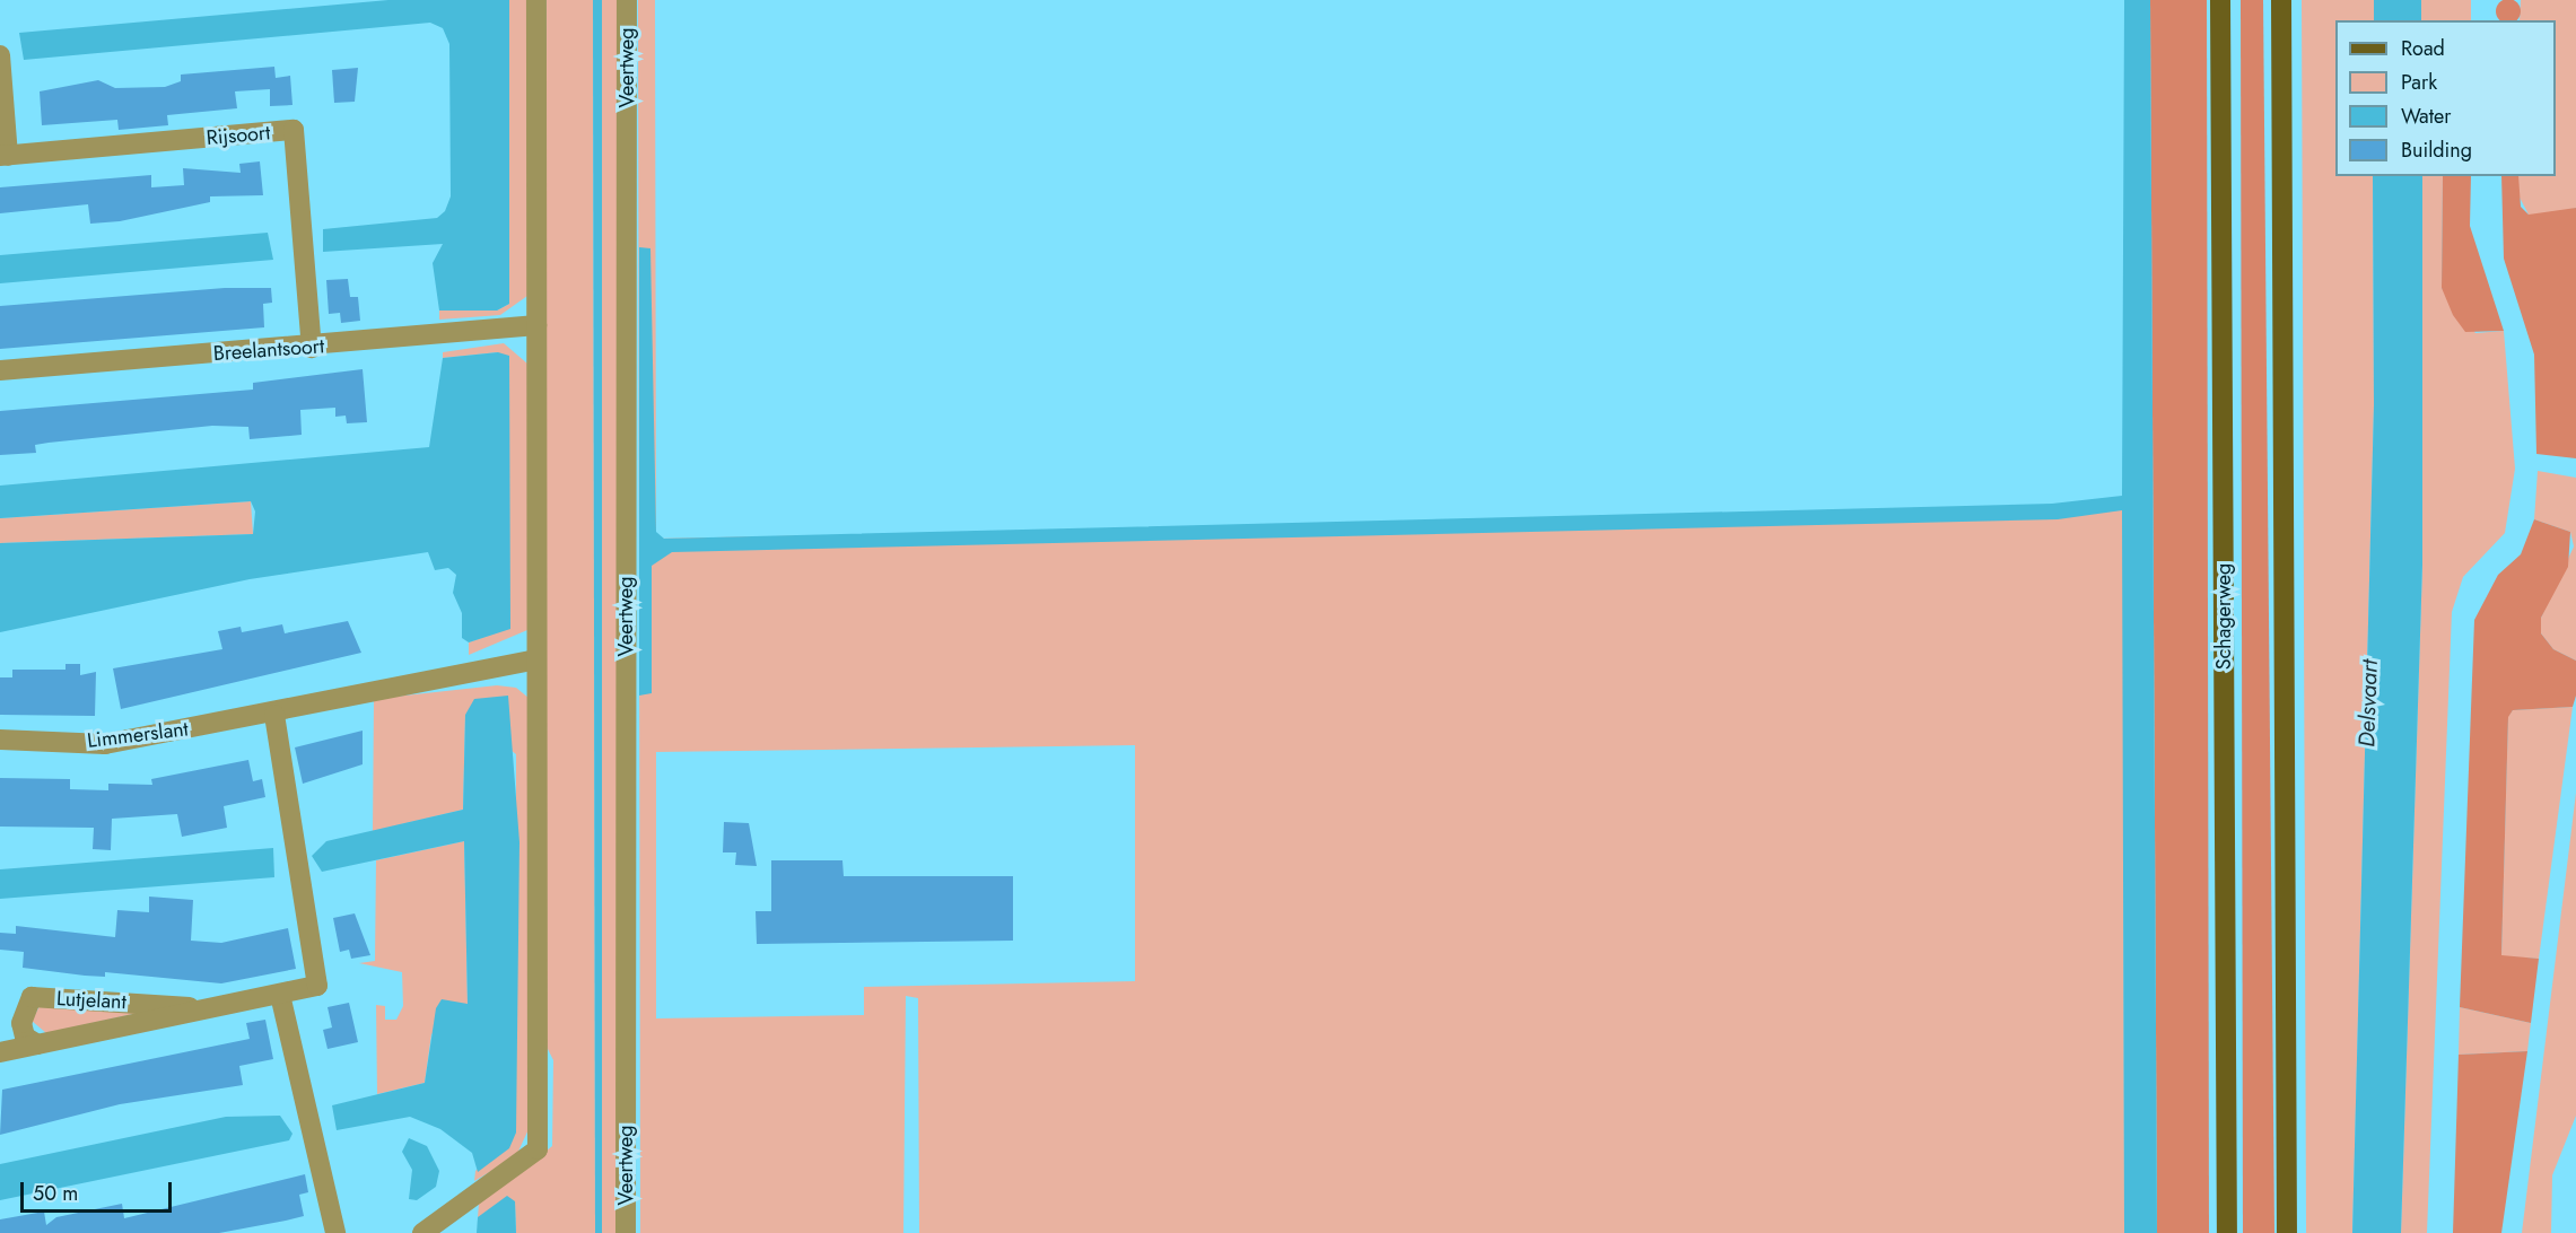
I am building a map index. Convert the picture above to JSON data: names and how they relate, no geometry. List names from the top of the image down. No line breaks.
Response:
{"streets":{"main road":["Schagerweg"],"street":["Veertweg","Rijsoort","Breelantsoort","Limmerslant","Lutjelant"]},"crossings":[["Rijsoort","Breelantsoort"],["Limmerslant","Lutjelant"]],"water":["Delsvaart"],"legend":["Road","Park","Water","Building"],"scale_bar":"50 m"}
